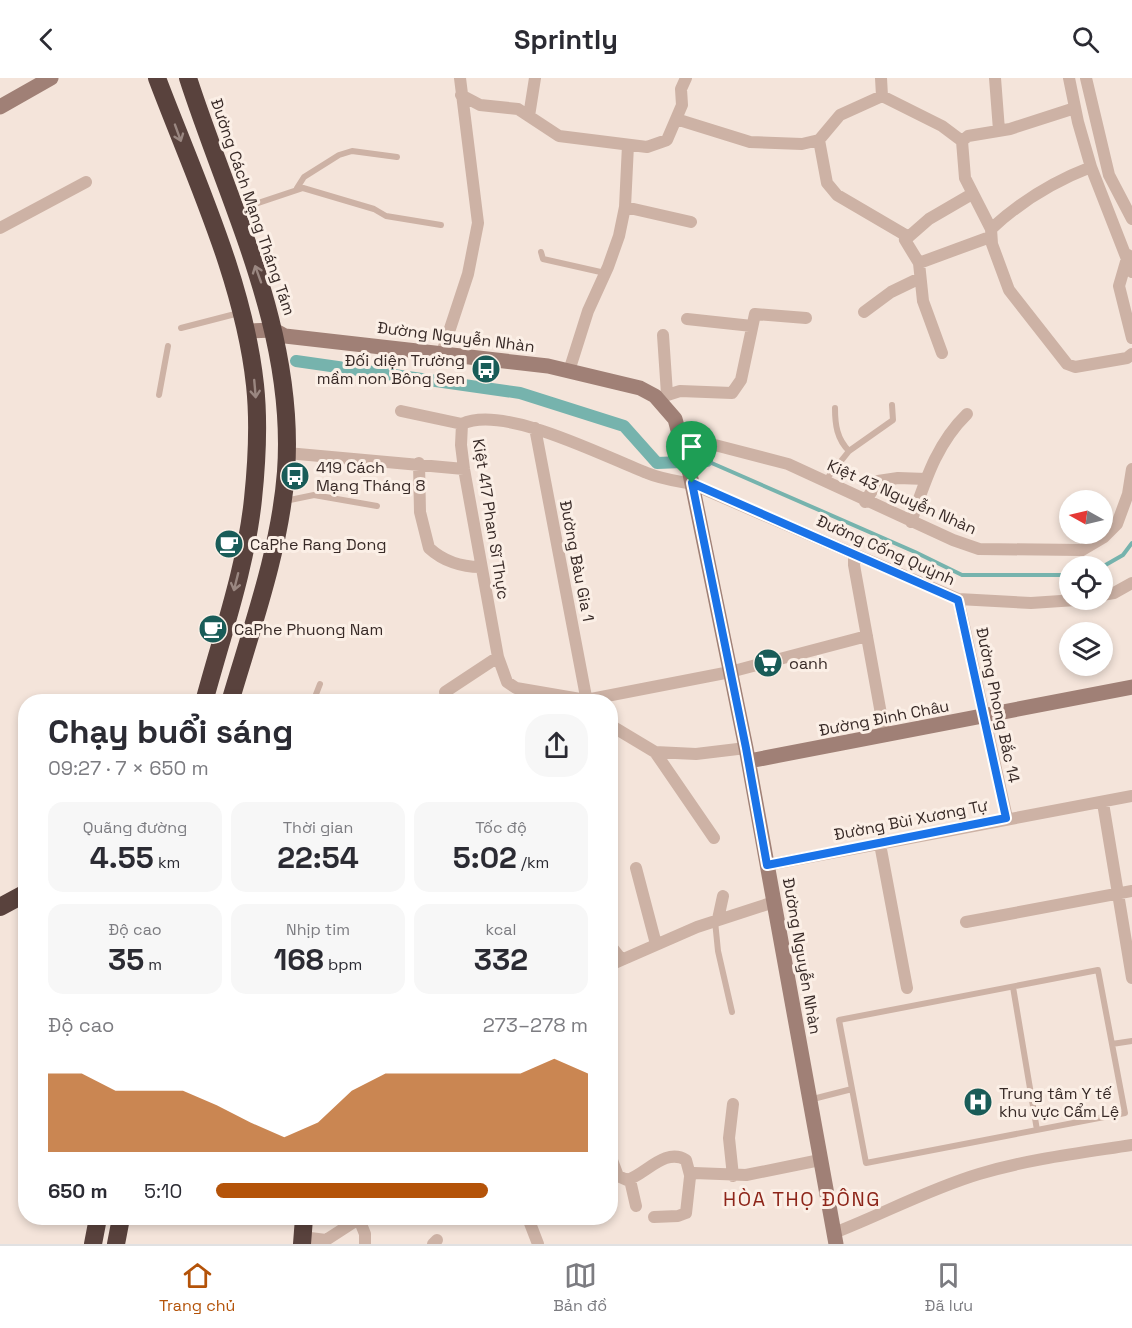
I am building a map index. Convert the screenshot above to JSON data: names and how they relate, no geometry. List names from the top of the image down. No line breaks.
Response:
{"streets":{"highway":["Đường Cách Mạng Tháng Tám"],"street":["Đường Nguyễn Nhàn","Kiệt 43 Nguyễn Nhàn","Kiệt 417 Phan Sĩ Thực","Đường Cống Quỳnh","Đường Bàu Gia 1","Đường Phong Bắc 14","Đường Đinh Châu","Đường Bùi Xương Tự"]},"crossings":[["Đường Cách Mạng Tháng Tám","Đường Nguyễn Nhàn"],["Đường Nguyễn Nhàn","Kiệt 43 Nguyễn Nhàn"],["Đường Nguyễn Nhàn","Kiệt 417 Phan Sĩ Thực"],["Đường Nguyễn Nhàn","Đường Cống Quỳnh"],["Đường Nguyễn Nhàn","Đường Đinh Châu"],["Đường Nguyễn Nhàn","Đường Bùi Xương Tự"],["Kiệt 417 Phan Sĩ Thực","Đường Cống Quỳnh"],["Kiệt 417 Phan Sĩ Thực","Đường Bàu Gia 1"],["Đường Cống Quỳnh","Đường Phong Bắc 14"],["Đường Phong Bắc 14","Đường Đinh Châu"],["Đường Phong Bắc 14","Đường Bùi Xương Tự"]],"districts":["HÒA THỌ ĐÔNG"],"places":{"bus stop":["Đối diện Trường mầm non Bông Sen","419 Cách Mạng Tháng 8"],"cafe":["CaPhe Rang Dong","CaPhe Phuong Nam"],"supermarket":["oanh"],"hospital":["Trung tâm Y tế khu vực Cẩm Lệ"]},"north":"left","page":{"header":"Sprintly","heading":["Chạy buổi sáng","09:27 · 7 × 650 m"],"stats":[["Quãng đường","4.55 km"],["Thời gian","22:54"],["Tốc độ","5:02 /km"],["Độ cao","35 m"],["Nhịp tim","168 bpm"],["kcal","332"]],"chart":["Độ cao","273–278 m"],"list":[{"name":"650 m","note":"5:10"}],"tabs":["Trang chủ","Bản đồ","Đã lưu"]}}
